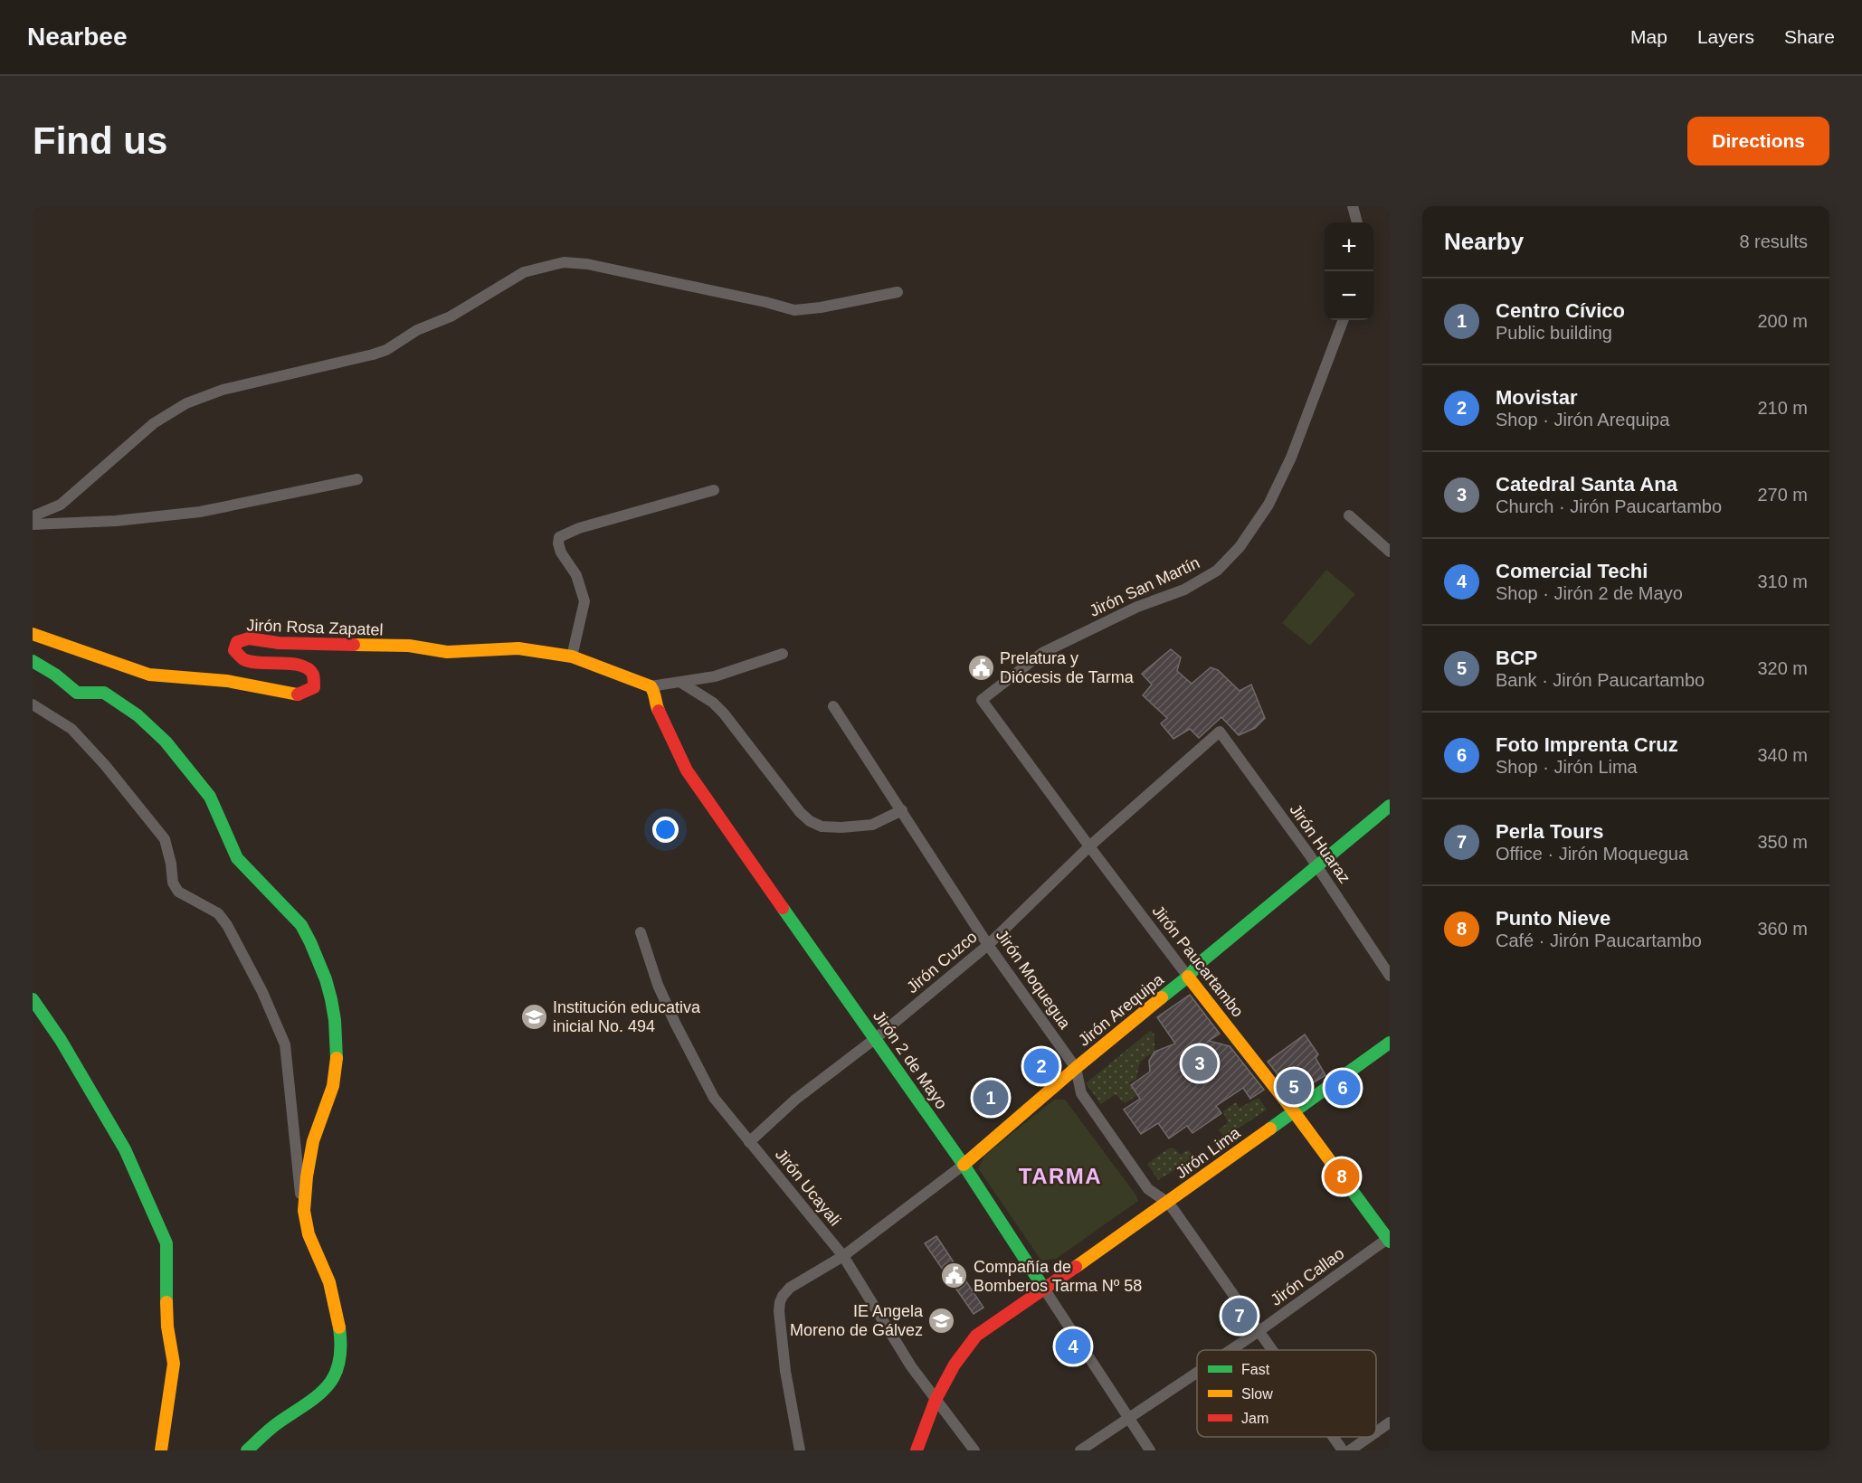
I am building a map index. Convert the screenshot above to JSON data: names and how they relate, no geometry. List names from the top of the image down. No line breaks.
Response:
{"streets":{"street":["Jirón San Martín","Jirón Rosa Zapatel","Jirón Huaraz","Jirón Paucartambo","Jirón Cuzco","Jirón Moquegua","Jirón Arequipa","Jirón 2 de Mayo","Jirón Lima","Jirón Ucayali","Jirón Callao"]},"crossings":[["Jirón San Martín","Jirón Paucartambo"],["Jirón Rosa Zapatel","Jirón 2 de Mayo"],["Jirón Huaraz","Jirón Cuzco"],["Jirón Huaraz","Jirón Arequipa"],["Jirón Paucartambo","Jirón Cuzco"],["Jirón Paucartambo","Jirón Arequipa"],["Jirón Paucartambo","Jirón Lima"],["Jirón Paucartambo","Jirón Callao"],["Jirón Cuzco","Jirón Moquegua"],["Jirón Cuzco","Jirón 2 de Mayo"],["Jirón Cuzco","Jirón Ucayali"],["Jirón Moquegua","Jirón Arequipa"],["Jirón Moquegua","Jirón Lima"],["Jirón Moquegua","Jirón Callao"],["Jirón Arequipa","Jirón 2 de Mayo"],["Jirón Arequipa","Jirón Ucayali"],["Jirón 2 de Mayo","Jirón Lima"],["Jirón 2 de Mayo","Jirón Callao"],["Jirón Lima","Jirón Ucayali"]],"districts":["TARMA"],"places":{"public building":["Prelatura y Diócesis de Tarma","Compañía de Bomberos Tarma Nº 58"],"school or university":["Institución educativa inicial No. 494","IE Angela Moreno de Gálvez"]},"legend":["Fast","Slow","Jam"],"page":{"header":"Nearbee","nav":["Map","Layers","Share"],"buttons":"Directions","title":"Find us","heading":["Nearby","8 results"],"map_buttons":["+","−"],"list":[{"mark":"1","name":"Centro Cívico","note":"Public building","value":"200 m"},{"mark":"2","name":"Movistar","note":"Shop · Jirón Arequipa","value":"210 m"},{"mark":"3","name":"Catedral Santa Ana","note":"Church · Jirón Paucartambo","value":"270 m"},{"mark":"4","name":"Comercial Techi","note":"Shop · Jirón 2 de Mayo","value":"310 m"},{"mark":"5","name":"BCP","note":"Bank · Jirón Paucartambo","value":"320 m"},{"mark":"6","name":"Foto Imprenta Cruz","note":"Shop · Jirón Lima","value":"340 m"},{"mark":"7","name":"Perla Tours","note":"Office · Jirón Moquegua","value":"350 m"},{"mark":"8","name":"Punto Nieve","note":"Café · Jirón Paucartambo","value":"360 m"}],"pins":["3","2","5","6","1","8","7","4"]}}
